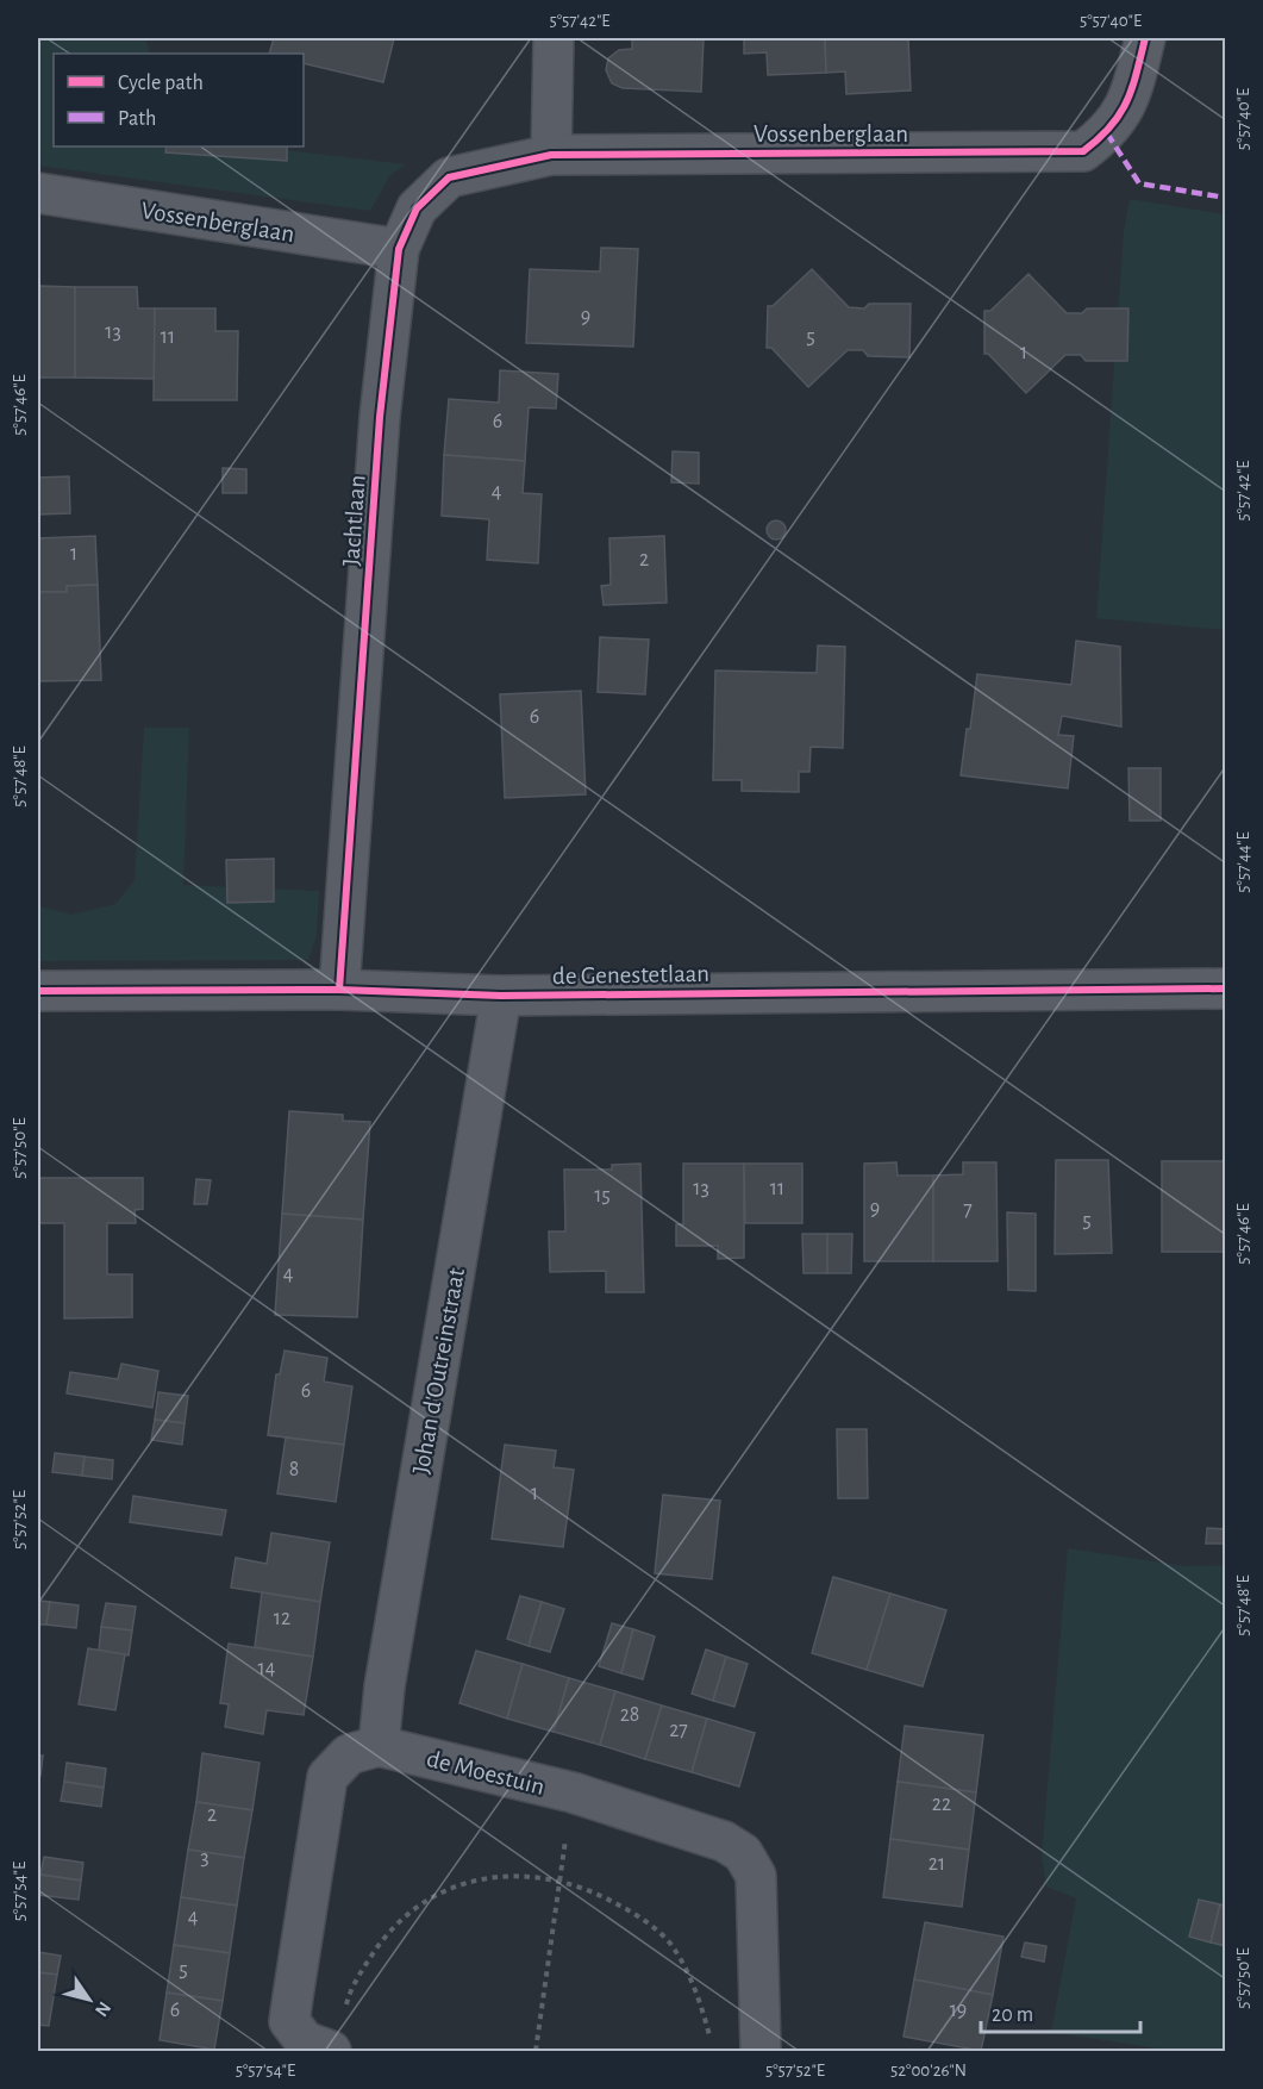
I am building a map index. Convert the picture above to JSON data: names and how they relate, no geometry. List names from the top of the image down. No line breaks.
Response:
{"streets":{"street":["Vossenberglaan","Jachtlaan","de Genestetlaan","Johan d'Outreinstraat","de Moestuin"]},"crossings":[["Vossenberglaan","Jachtlaan"],["Jachtlaan","de Genestetlaan"],["de Genestetlaan","Johan d'Outreinstraat"],["Johan d'Outreinstraat","de Moestuin"]],"house_numbers":["9","13","11","5","1","6","4","1","2","6","13","11","15","9","7","5","4","6","8","1","12","14","28","27","22","2","3","21","4","5","6","19"],"legend":["Cycle path","Path"],"scale_bar":"20 m","north":"bottom right","coordinates":["5°57'42\"E","5°57'40\"E","5°57'46\"E","5°57'48\"E","5°57'44\"E","5°57'50\"E","5°57'52\"E","5°57'54\"E","52°00'26\"N"]}
